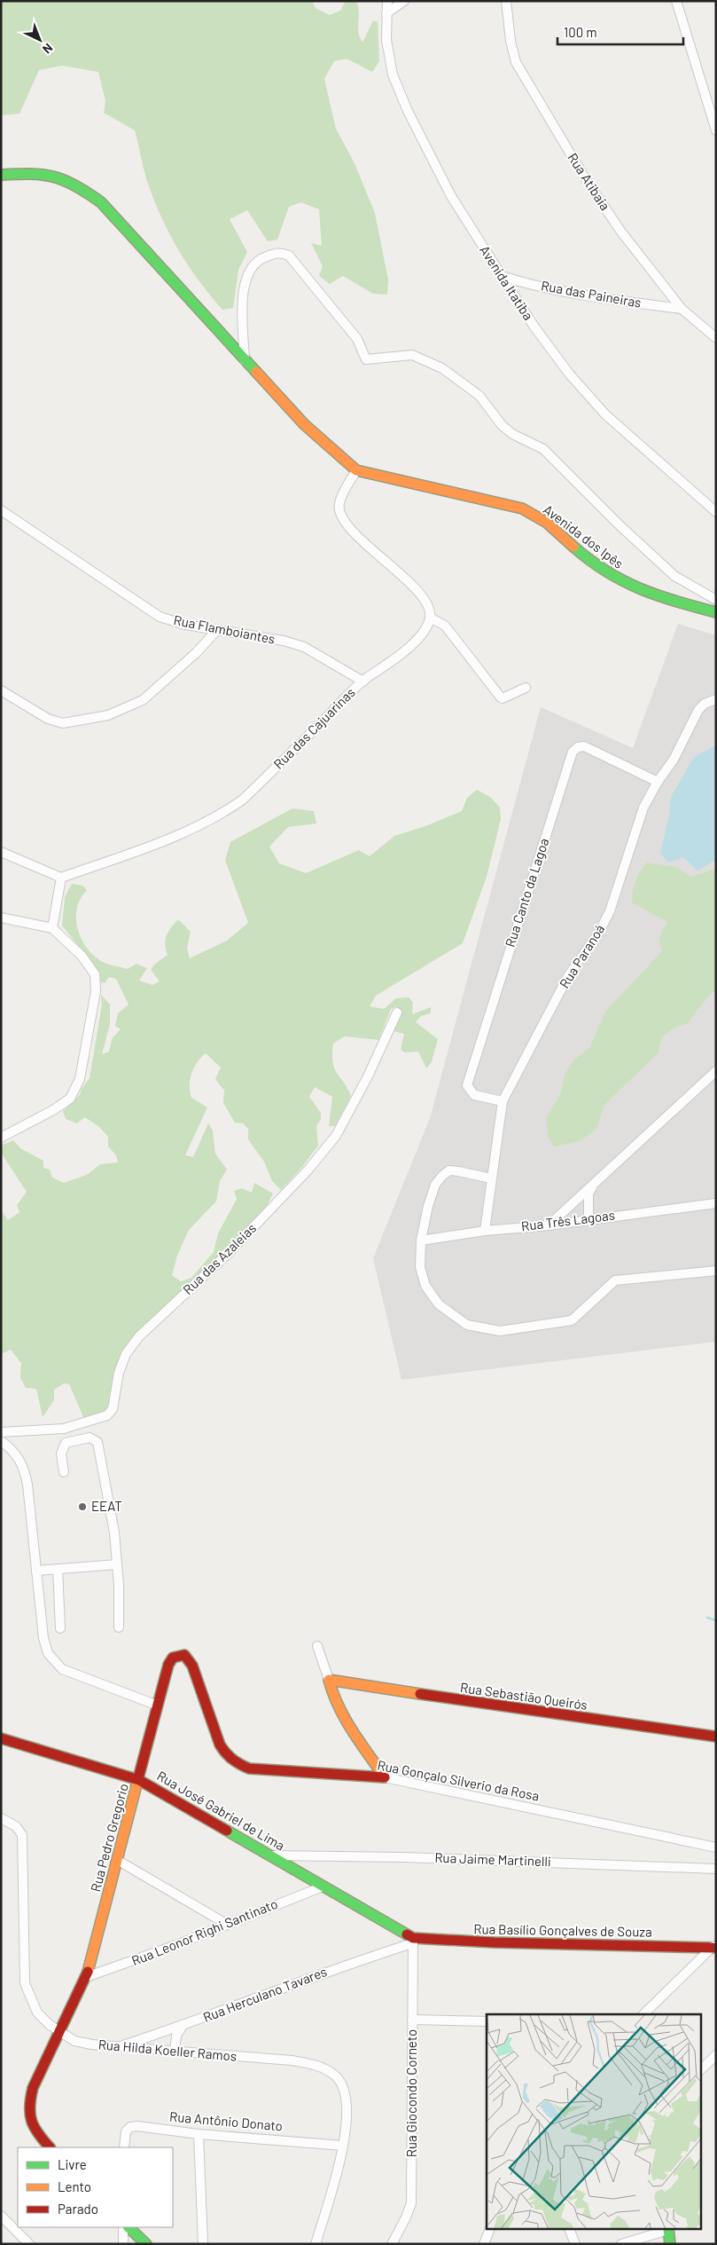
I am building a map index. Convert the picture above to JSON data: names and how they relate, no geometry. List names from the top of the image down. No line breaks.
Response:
{"streets":{"street":["Rua Atibaia","Avenida Itatiba","Rua das Paineiras","Avenida dos Ipês","Rua Flamboiantes","Rua das Cajuarinas","Rua Canto da Lagoa","Rua Paranoá","Rua Três Lagoas","Rua das Azaleias","Rua Sebastião Queirós","Rua Gonçalo Silverio da Rosa","Rua José Gabriel de Lima","Rua Pedro Gregorio","Rua Jaime Martinelli","Rua Basílio Gonçalves de Souza","Rua Leonor Righi Santinato","Rua Herculano Tavares","Rua Hilda Koeller Ramos","Rua Giocondo Corneto","Rua Antônio Donato"]},"crossings":[["Rua Atibaia","Rua das Paineiras"],["Avenida Itatiba","Rua das Paineiras"],["Rua Flamboiantes","Rua das Cajuarinas"],["Rua Canto da Lagoa","Rua Paranoá"],["Rua Paranoá","Rua Três Lagoas"],["Rua Gonçalo Silverio da Rosa","Rua Pedro Gregorio"],["Rua José Gabriel de Lima","Rua Pedro Gregorio"],["Rua José Gabriel de Lima","Rua Jaime Martinelli"],["Rua José Gabriel de Lima","Rua Basílio Gonçalves de Souza"],["Rua José Gabriel de Lima","Rua Leonor Righi Santinato"],["Rua José Gabriel de Lima","Rua Herculano Tavares"],["Rua José Gabriel de Lima","Rua Giocondo Corneto"],["Rua Pedro Gregorio","Rua Leonor Righi Santinato"],["Rua Pedro Gregorio","Rua Hilda Koeller Ramos"],["Rua Basílio Gonçalves de Souza","Rua Herculano Tavares"],["Rua Basílio Gonçalves de Souza","Rua Giocondo Corneto"],["Rua Herculano Tavares","Rua Hilda Koeller Ramos"],["Rua Herculano Tavares","Rua Giocondo Corneto"],["Rua Hilda Koeller Ramos","Rua Antônio Donato"]],"places":["EEAT"],"legend":["Livre","Lento","Parado"],"scale_bar":"100 m","north":"bottom right"}
